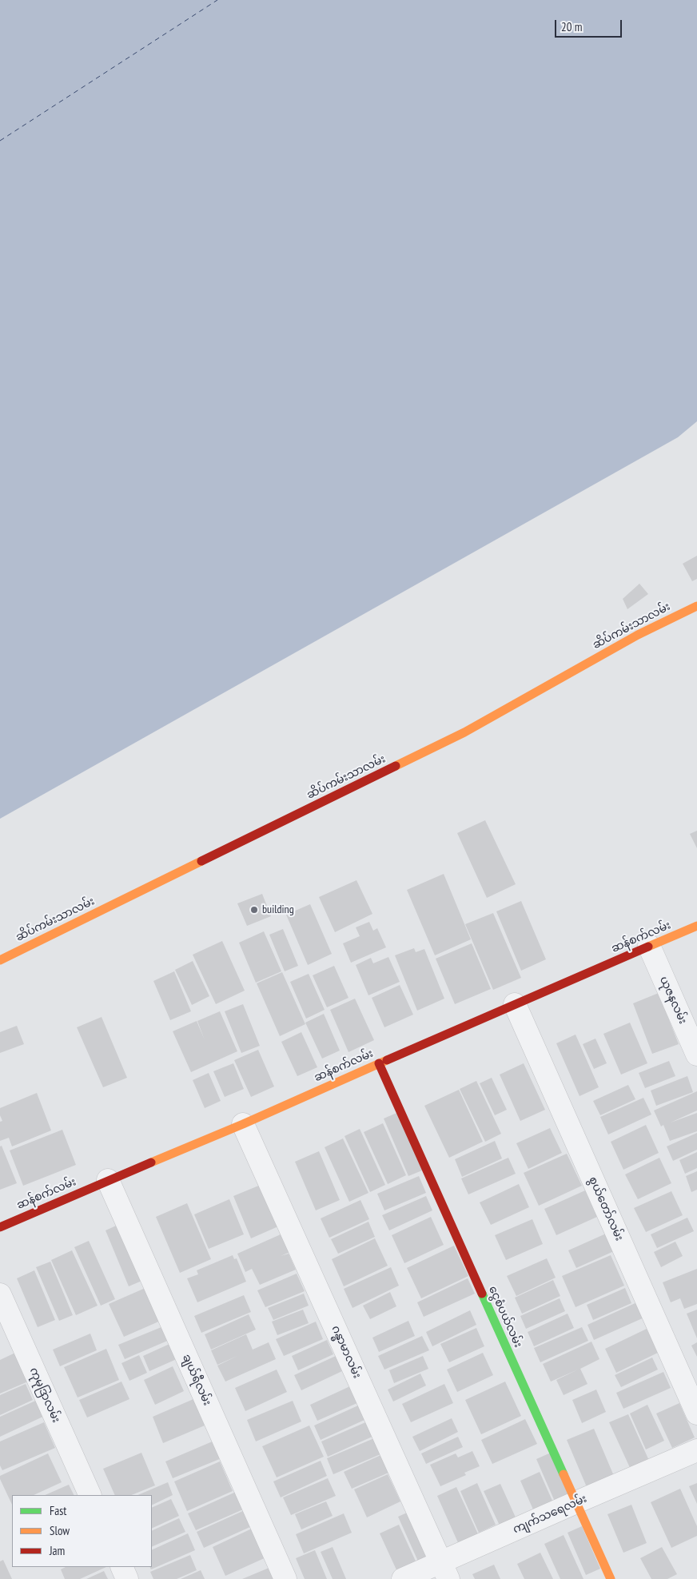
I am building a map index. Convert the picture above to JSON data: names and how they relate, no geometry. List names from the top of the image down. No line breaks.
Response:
{"streets":{"street":["ဆိပ်ကမ်းသာလမ်း","ဆန်စက်လမ်း","ယုဇနလမ်း","စွယ်တော်လမ်း","ငွေစံပယ်လမ်း","ဂန္ဓာမာလမ်း","ချယ်ရီလမ်း","ကုမုဒြာလမ်း","ကျက်သရေလမ်း"]},"crossings":[["ဆန်စက်လမ်း","ယုဇနလမ်း"],["ဆန်စက်လမ်း","စွယ်တော်လမ်း"],["ဆန်စက်လမ်း","ငွေစံပယ်လမ်း"],["ဆန်စက်လမ်း","ဂန္ဓာမာလမ်း"],["ဆန်စက်လမ်း","ချယ်ရီလမ်း"],["ငွေစံပယ်လမ်း","ကျက်သရေလမ်း"],["ဂန္ဓာမာလမ်း","ကျက်သရေလမ်း"]],"places":["building"],"legend":["Fast","Slow","Jam"],"scale_bar":"20 m"}
